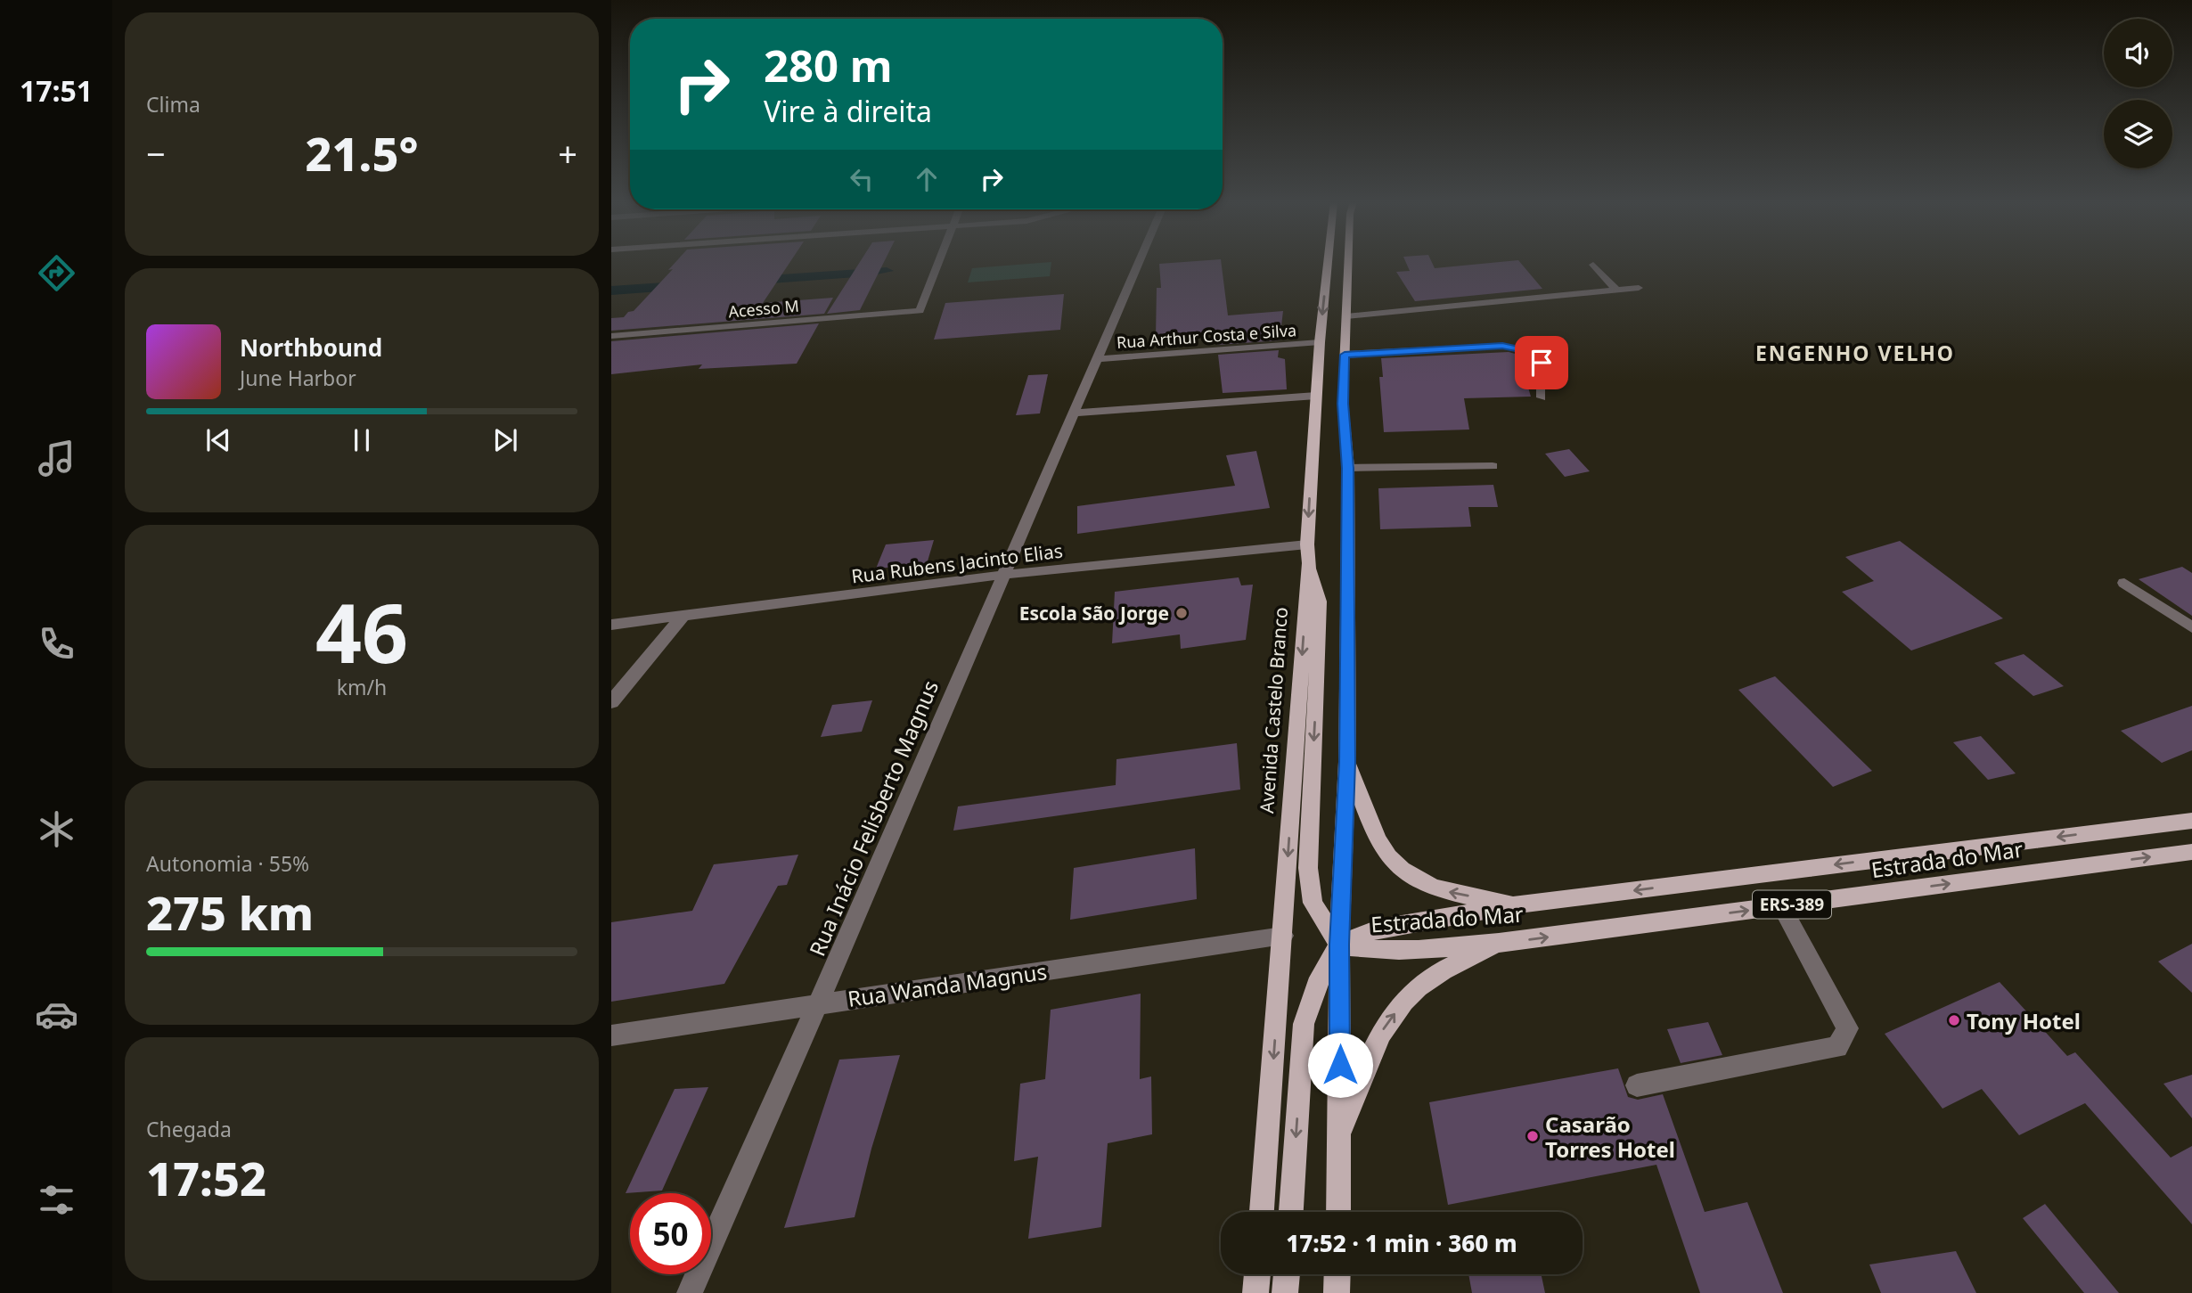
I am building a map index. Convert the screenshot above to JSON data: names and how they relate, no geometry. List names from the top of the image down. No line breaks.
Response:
{"streets":{"main road":["Avenida Castelo Branco","Estrada do Mar","ERS-389"],"street":["Acesso M","Rua Arthur Costa e Silva","Rua Rubens Jacinto Elias","Rua Inácio Felisberto Magnus","Rua Wanda Magnus"]},"crossings":[["Rua Arthur Costa e Silva","Avenida Castelo Branco"],["Rua Arthur Costa e Silva","Rua Inácio Felisberto Magnus"],["Rua Rubens Jacinto Elias","Avenida Castelo Branco"],["Rua Rubens Jacinto Elias","Rua Inácio Felisberto Magnus"],["Avenida Castelo Branco","Rua Wanda Magnus"],["Rua Inácio Felisberto Magnus","Rua Wanda Magnus"]],"districts":["ENGENHO VELHO"],"places":["Escola São Jorge","Tony Hotel","Casarão Torres Hotel"],"page":{"tabs":"17:51","tile":["Clima",["46","km/h"],["Autonomia · 55%","275 km"],["Chegada","17:52"]],"turn":["280 m","Vire à direita"],"heat":["−","21.5°","+"],"song":["Northbound","June Harbor"],"limit":"50","trip":"17:52 · 1 min · 360 m"}}
